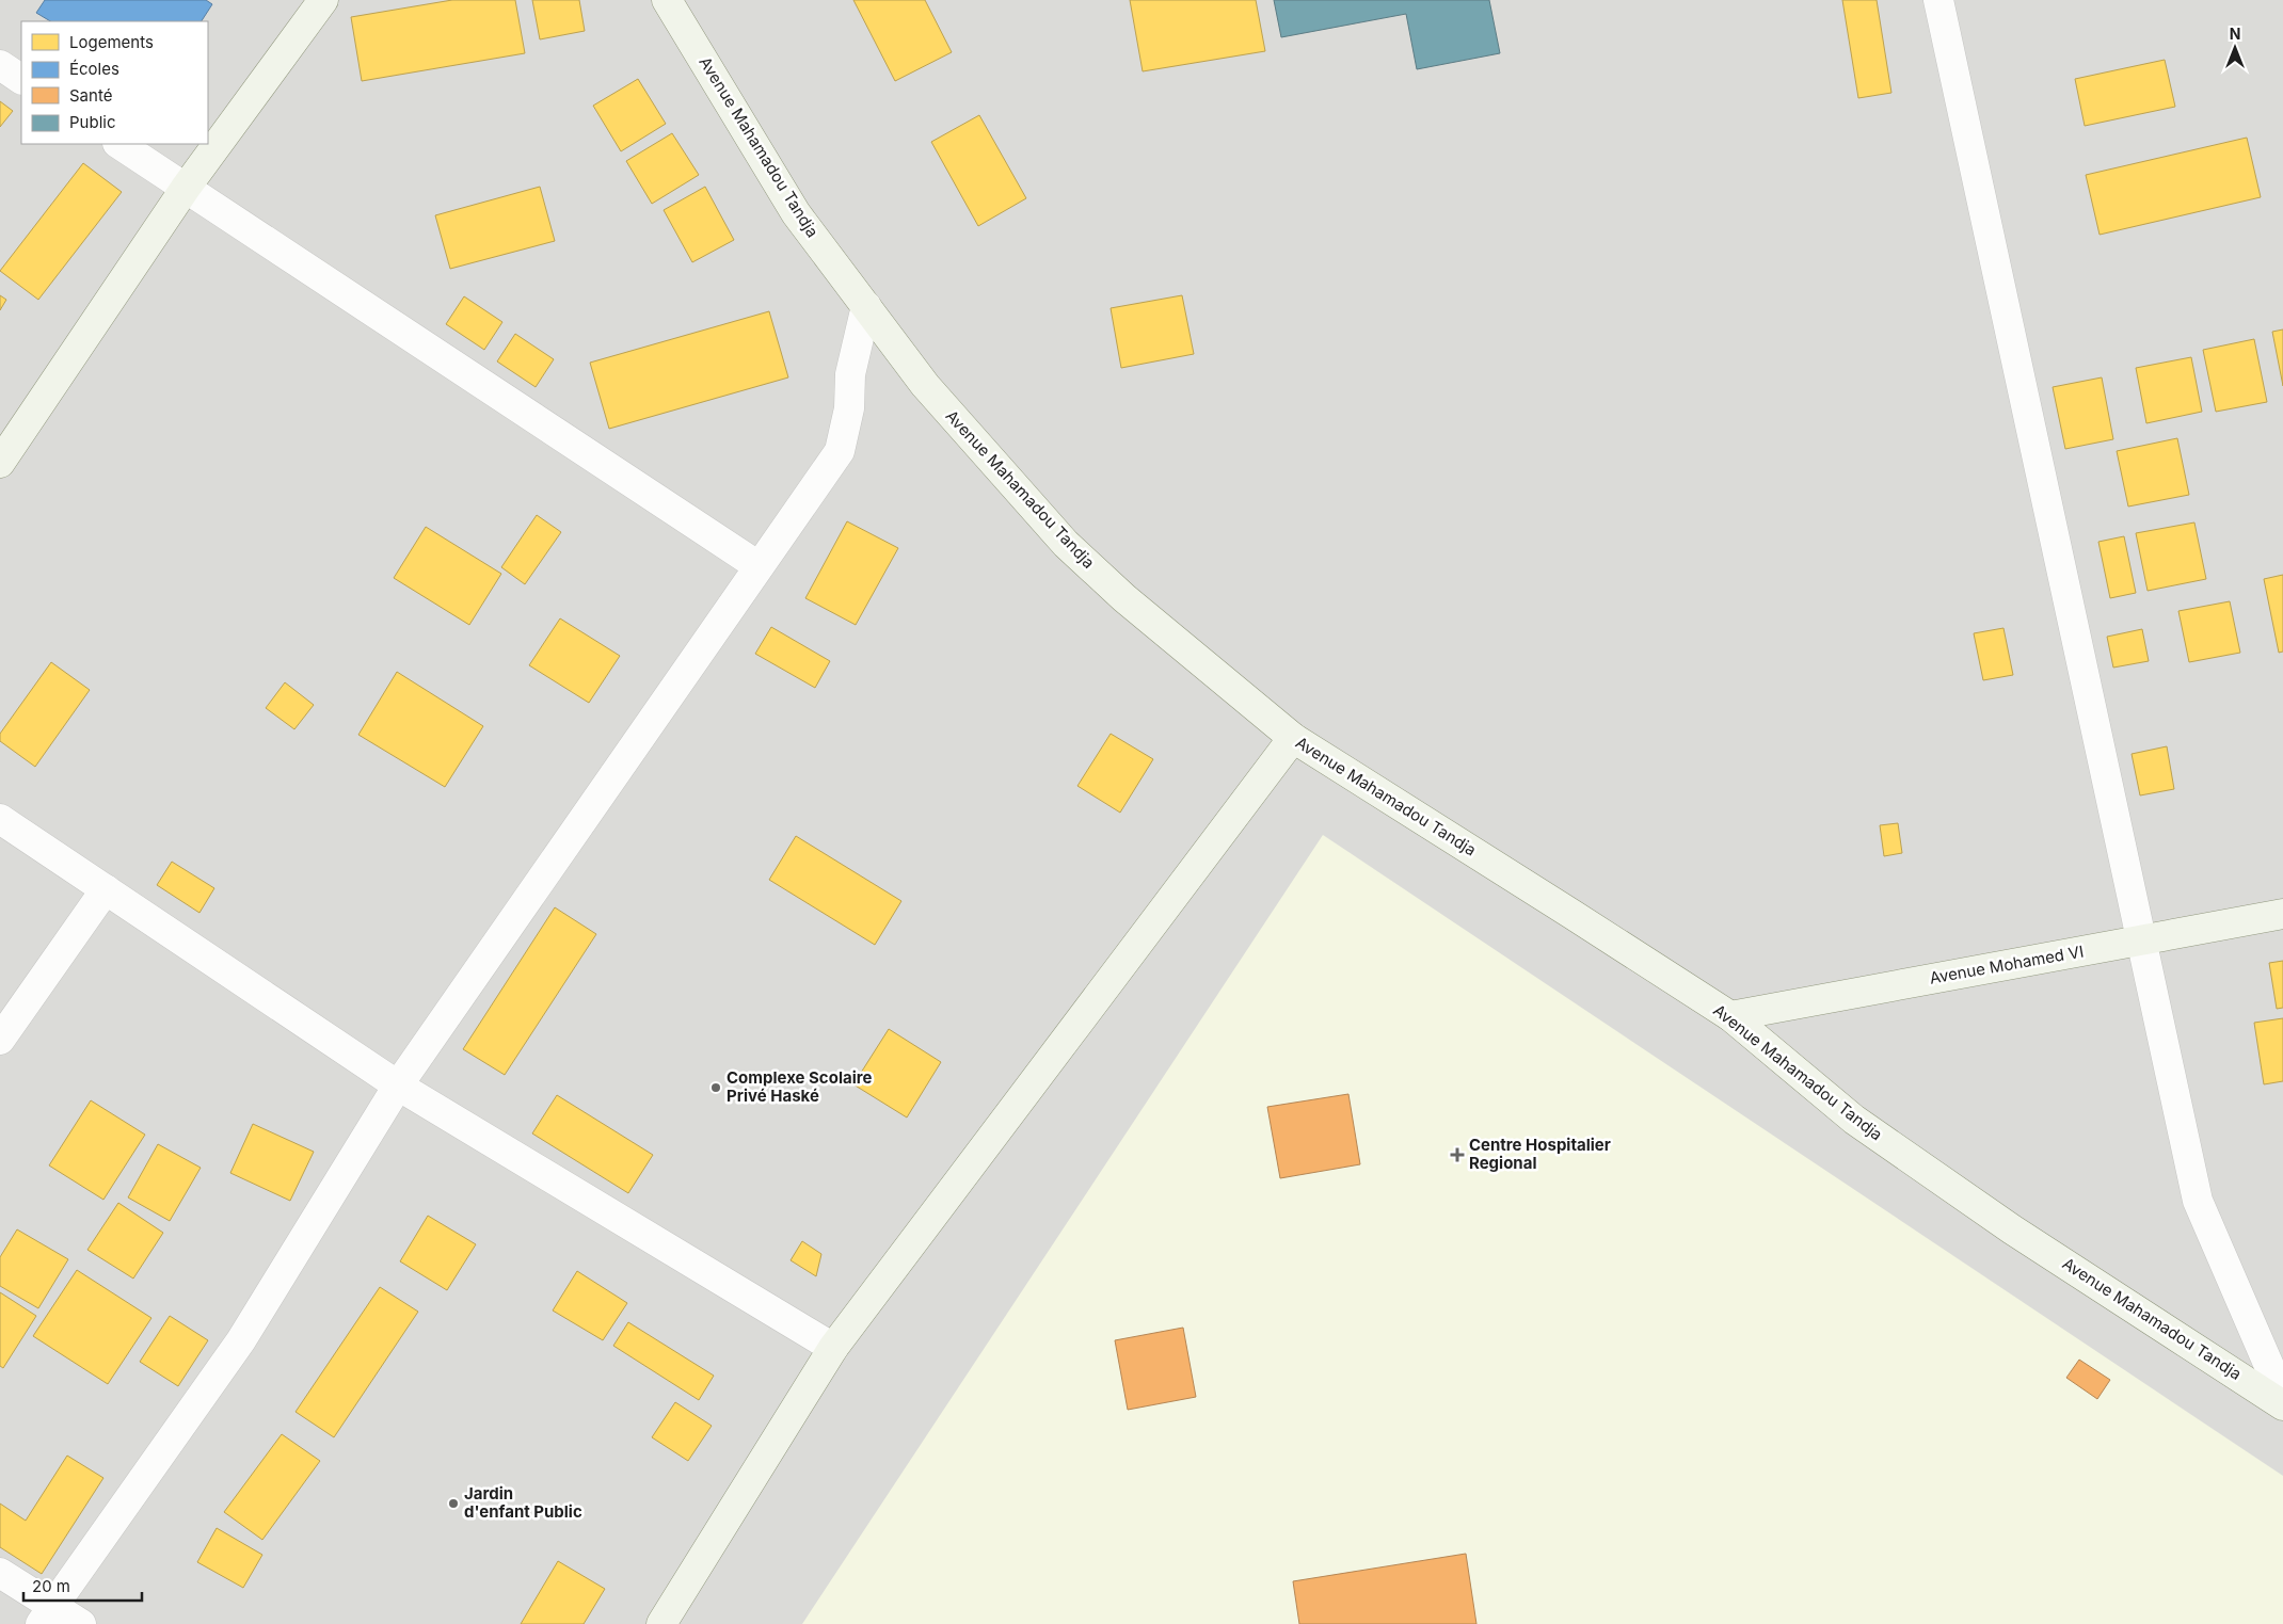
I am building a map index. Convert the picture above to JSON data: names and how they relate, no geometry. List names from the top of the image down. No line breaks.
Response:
{"streets":{"street":["Avenue Mahamadou Tandja","Avenue Mohamed VI"]},"crossings":[["Avenue Mahamadou Tandja","Avenue Mohamed VI"]],"places":{"other":["Complexe Scolaire Privé Haské","Jardin d'enfant Public"],"health":["Centre Hospitalier Regional"]},"legend":["Logements","Écoles","Santé","Public"],"scale_bar":"20 m","north":"top"}
